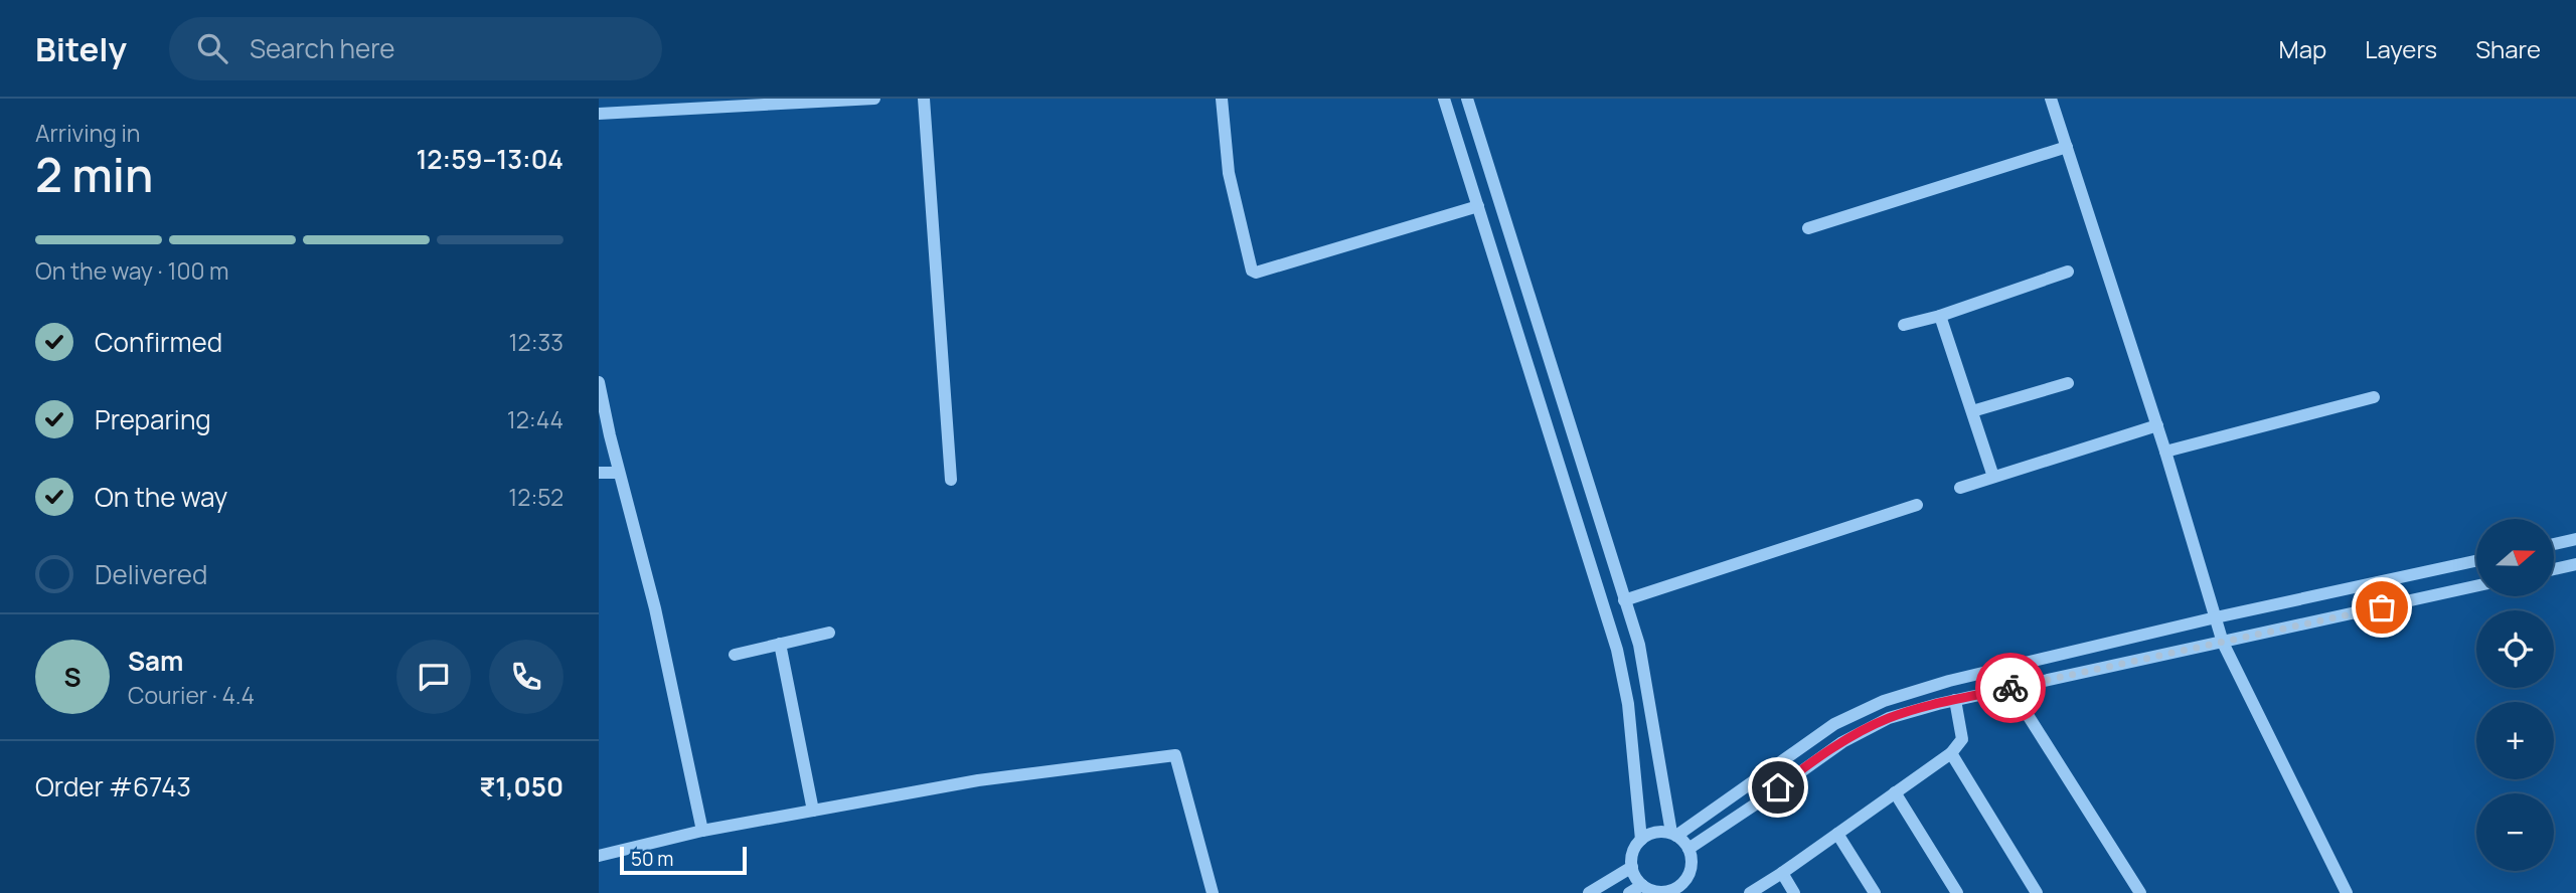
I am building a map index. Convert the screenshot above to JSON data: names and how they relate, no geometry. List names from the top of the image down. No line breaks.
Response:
{"scale_bar":"50 m","north":"right","page":{"header":"Bitely","search":"Search here","nav":["Map","Layers","Share"],"heading":["2 min","Arriving in","12:59–13:04"],"panel":["Sam","Courier · 4.4","Order #6743","₹1,050"],"bar":"On the way · 100 m","list":[["Confirmed","12:33"],["Preparing","12:44"],["On the way","12:52"],"Delivered"],"map_buttons":["+","−"],"round":"S","scale":"50 m"}}
